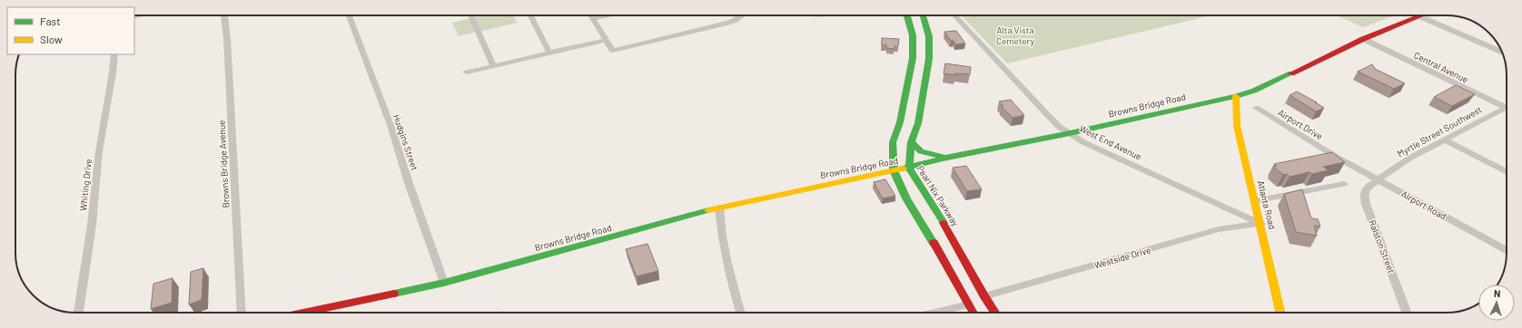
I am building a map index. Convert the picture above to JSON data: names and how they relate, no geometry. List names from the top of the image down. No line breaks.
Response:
{"streets":{"main road":["Browns Bridge Road","Pearl Nix Parkway","Atlanta Road"],"street":["Central Avenue","Airport Drive","Myrtle Street Southwest","Hudgins Street","West End Avenue","Browns Bridge Avenue","Whiting Drive","Airport Road","Ralston Street","Westside Drive"]},"crossings":[["Central Avenue","Browns Bridge Road"],["Browns Bridge Road","Hudgins Street"],["Browns Bridge Road","West End Avenue"],["Browns Bridge Road","Pearl Nix Parkway"],["Browns Bridge Road","Atlanta Road"],["Airport Drive","Airport Road"],["Myrtle Street Southwest","Airport Road"],["Myrtle Street Southwest","Ralston Street"],["West End Avenue","Atlanta Road"],["West End Avenue","Westside Drive"],["Pearl Nix Parkway","Westside Drive"],["Atlanta Road","Westside Drive"],["Airport Road","Ralston Street"]],"parks":["Alta Vista Cemetery"],"legend":["Fast","Slow"],"north":"top"}
